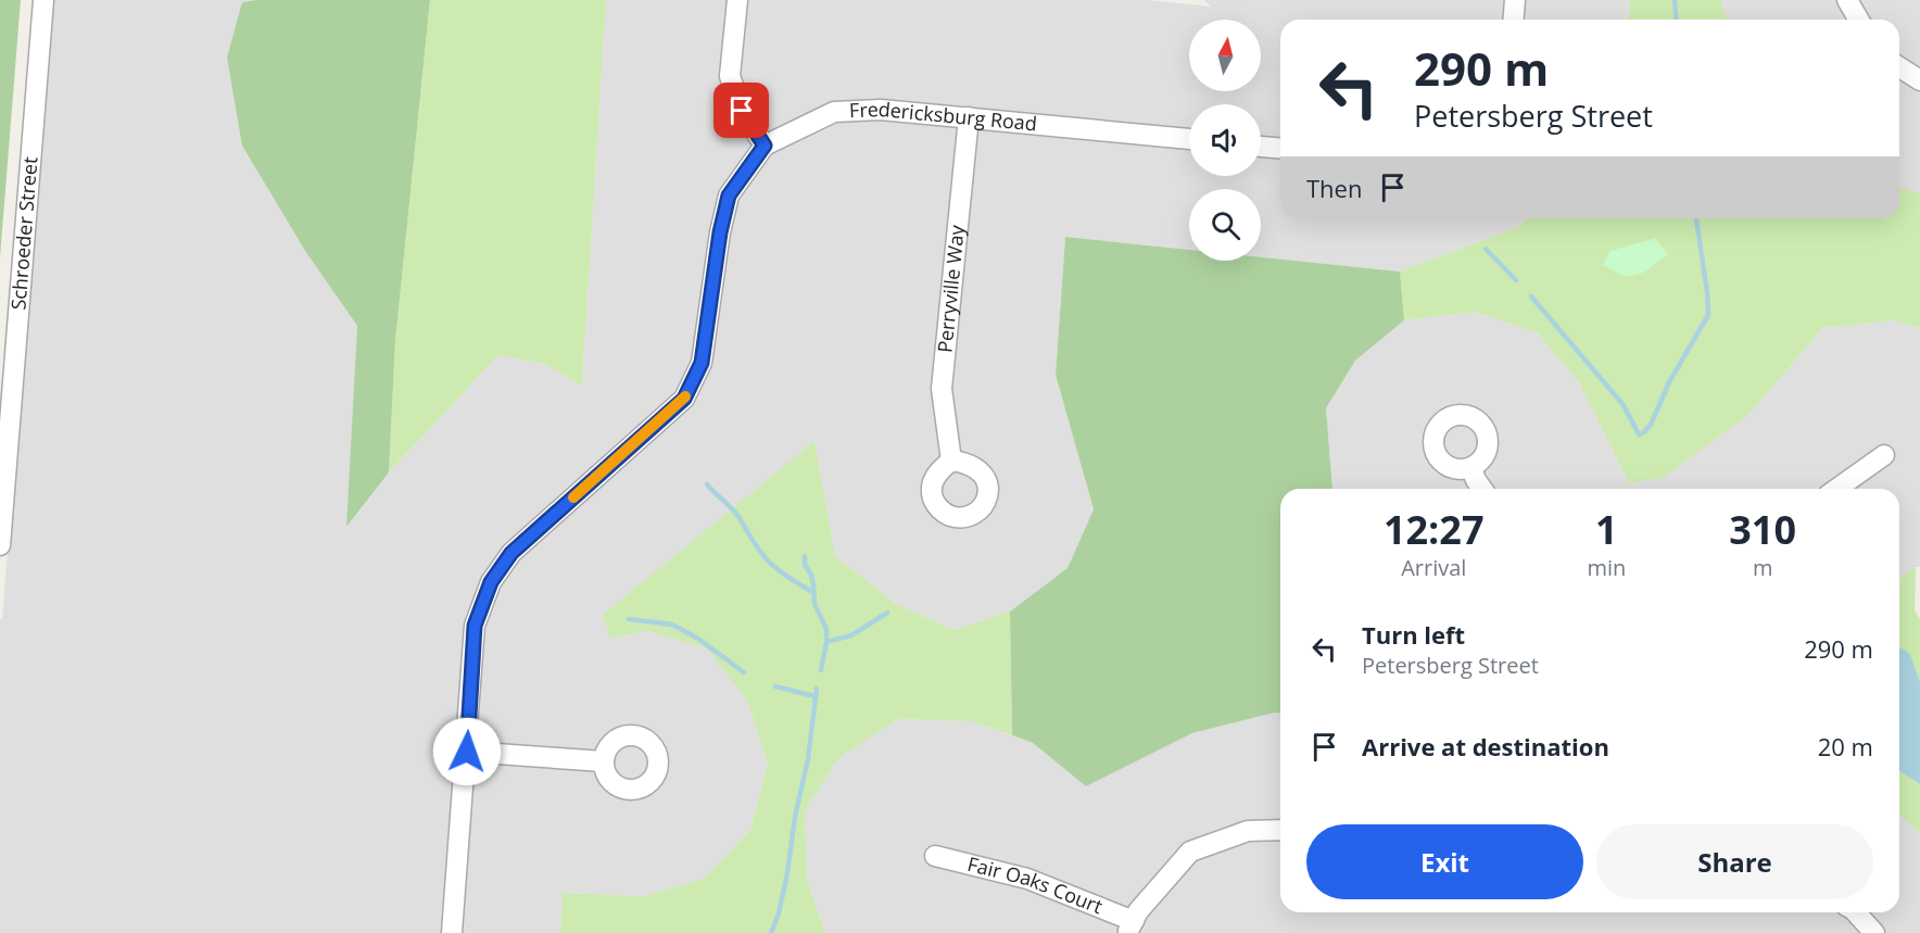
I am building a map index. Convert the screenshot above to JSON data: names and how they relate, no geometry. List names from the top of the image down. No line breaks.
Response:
{"streets":{"street":["Fredericksburg Road","Schroeder Street","Perryville Way","Fair Oaks Court"]},"crossings":[["Fredericksburg Road","Perryville Way"]],"north":"top","page":{"turn":["290 m","Petersberg Street"],"then":"Then","eta":["12:27","Arrival","1","min","310","m"],"list":[{"name":"Turn left","note":"Petersberg Street","value":"290 m"},{"name":"Arrive at destination","value":"20 m"}],"buttons":["Exit","Share"]}}
